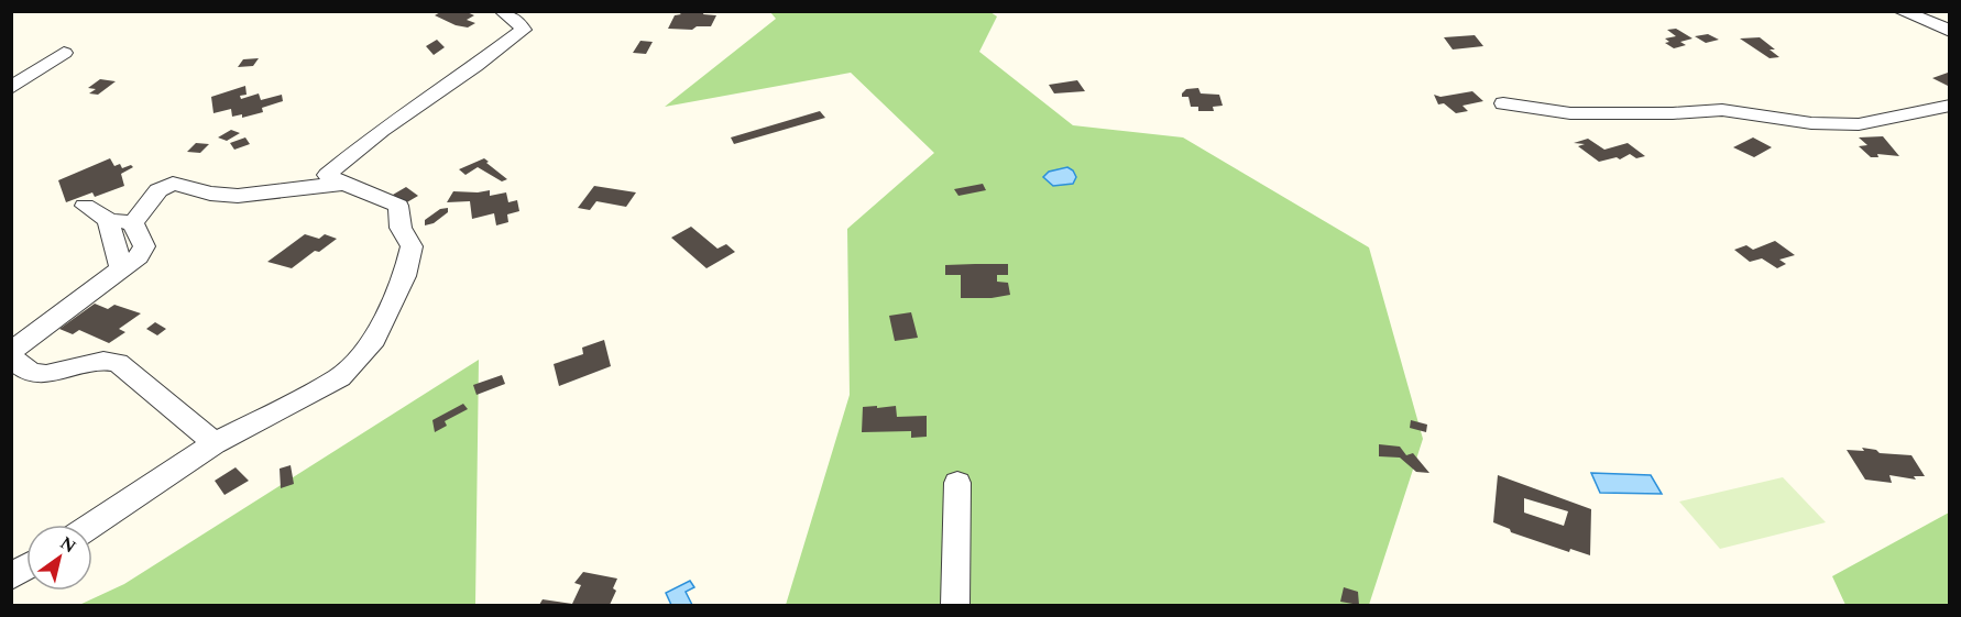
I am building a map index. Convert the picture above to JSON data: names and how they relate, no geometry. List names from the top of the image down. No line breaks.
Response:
{"north":"top right"}
